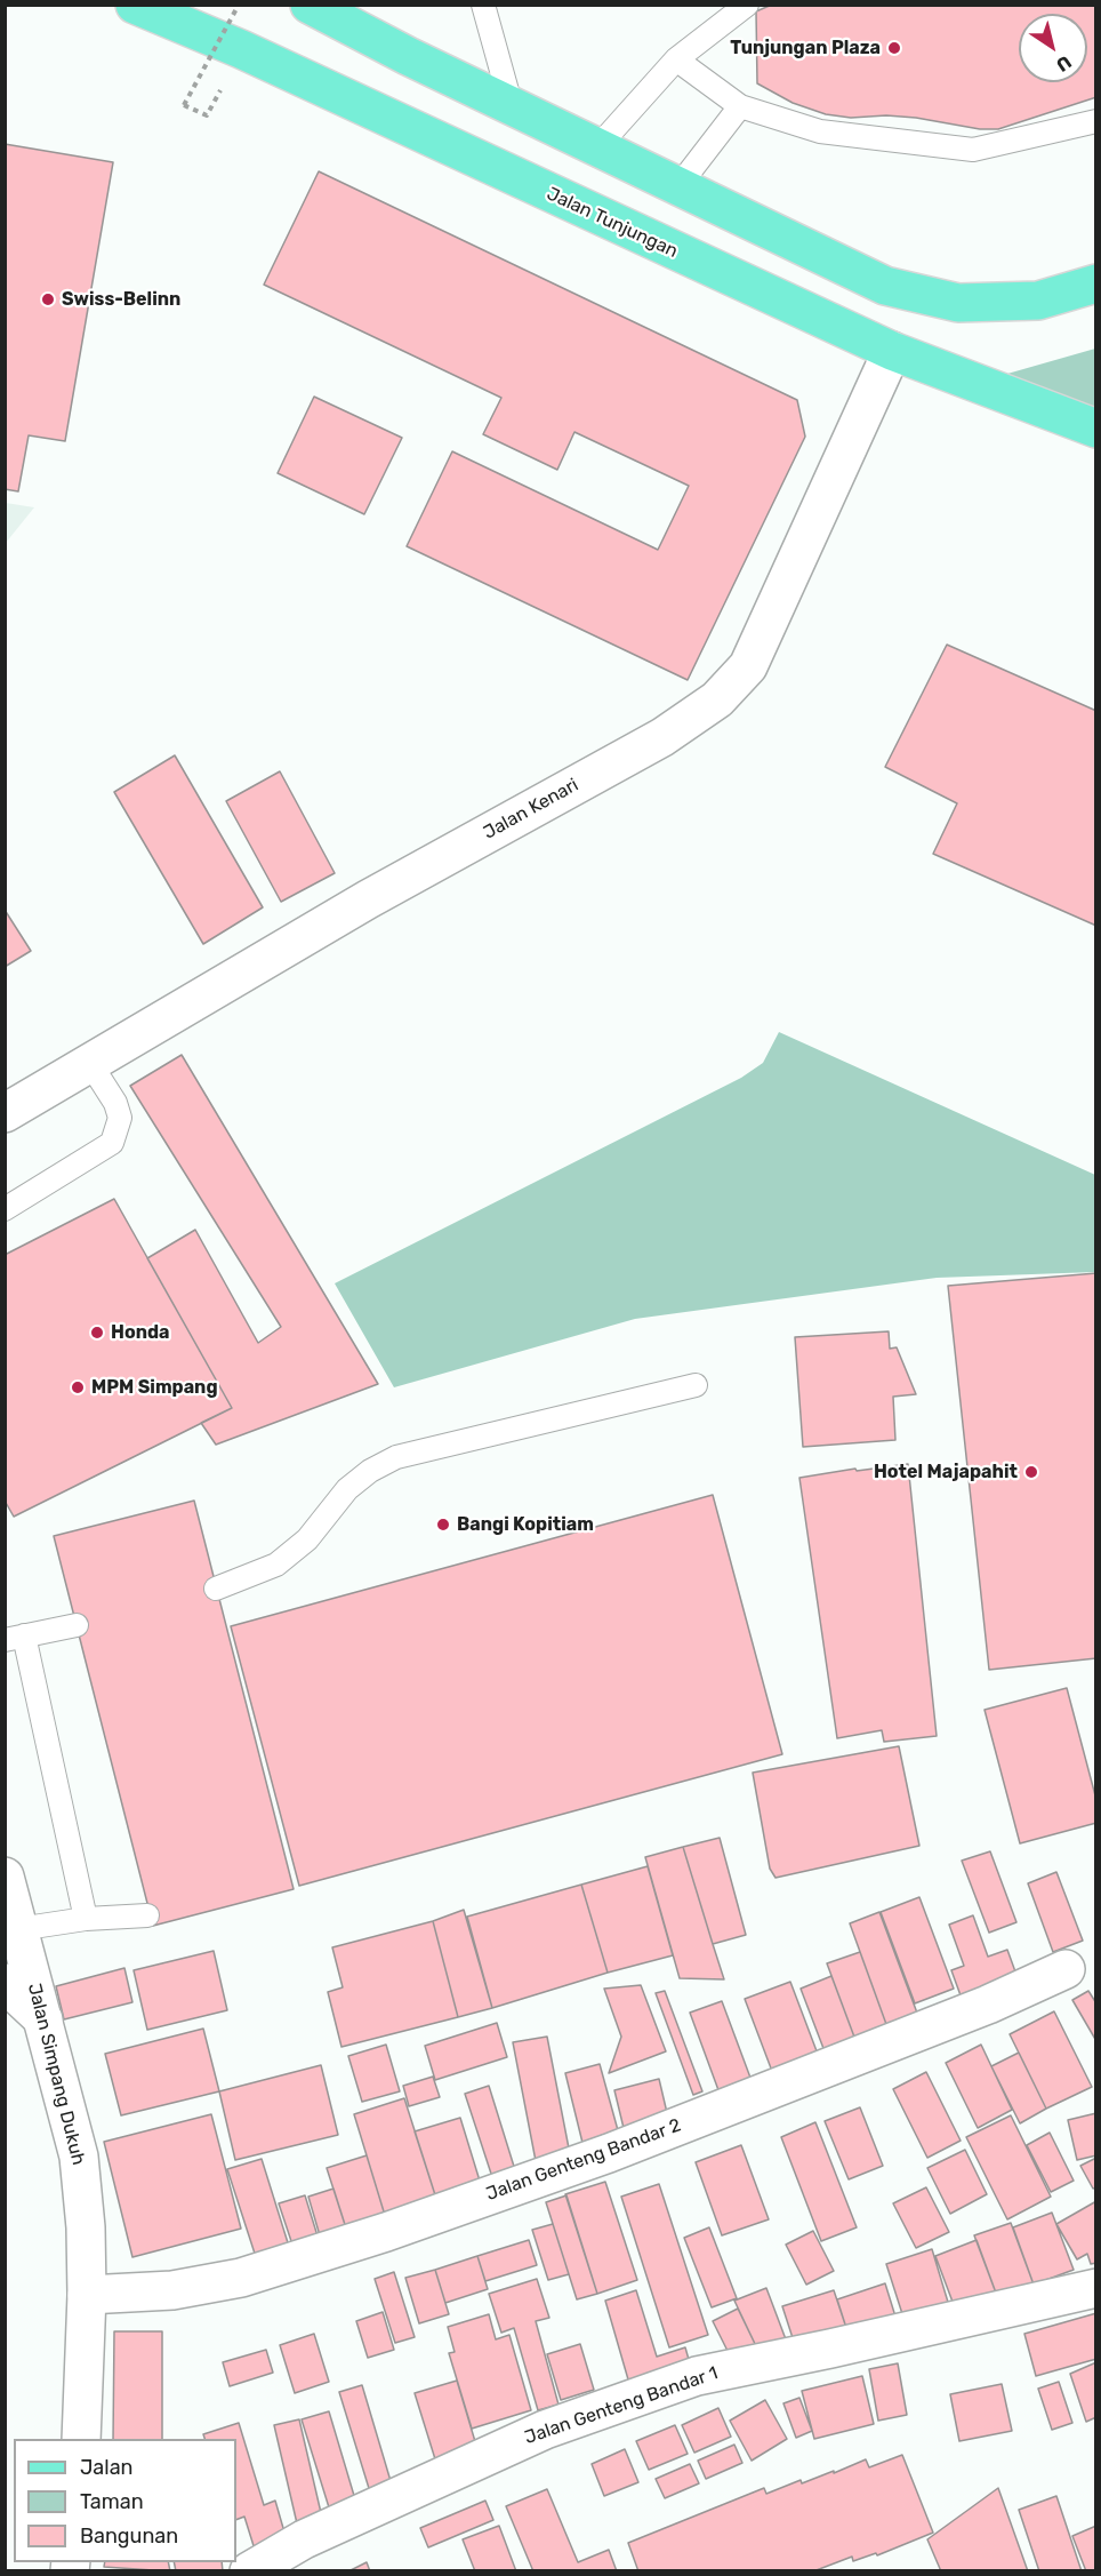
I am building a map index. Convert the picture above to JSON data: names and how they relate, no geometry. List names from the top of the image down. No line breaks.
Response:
{"streets":{"main road":["Jalan Tunjungan"],"street":["Jalan Kenari","Jalan Simpang Dukuh","Jalan Genteng Bandar 2","Jalan Genteng Bandar 1"]},"crossings":[["Jalan Tunjungan","Jalan Kenari"],["Jalan Simpang Dukuh","Jalan Genteng Bandar 2"]],"places":["Tunjungan Plaza","Swiss-Belinn","Honda","MPM Simpang","Hotel Majapahit","Bangi Kopitiam"],"legend":["Jalan","Taman","Bangunan"],"north":"bottom right"}
